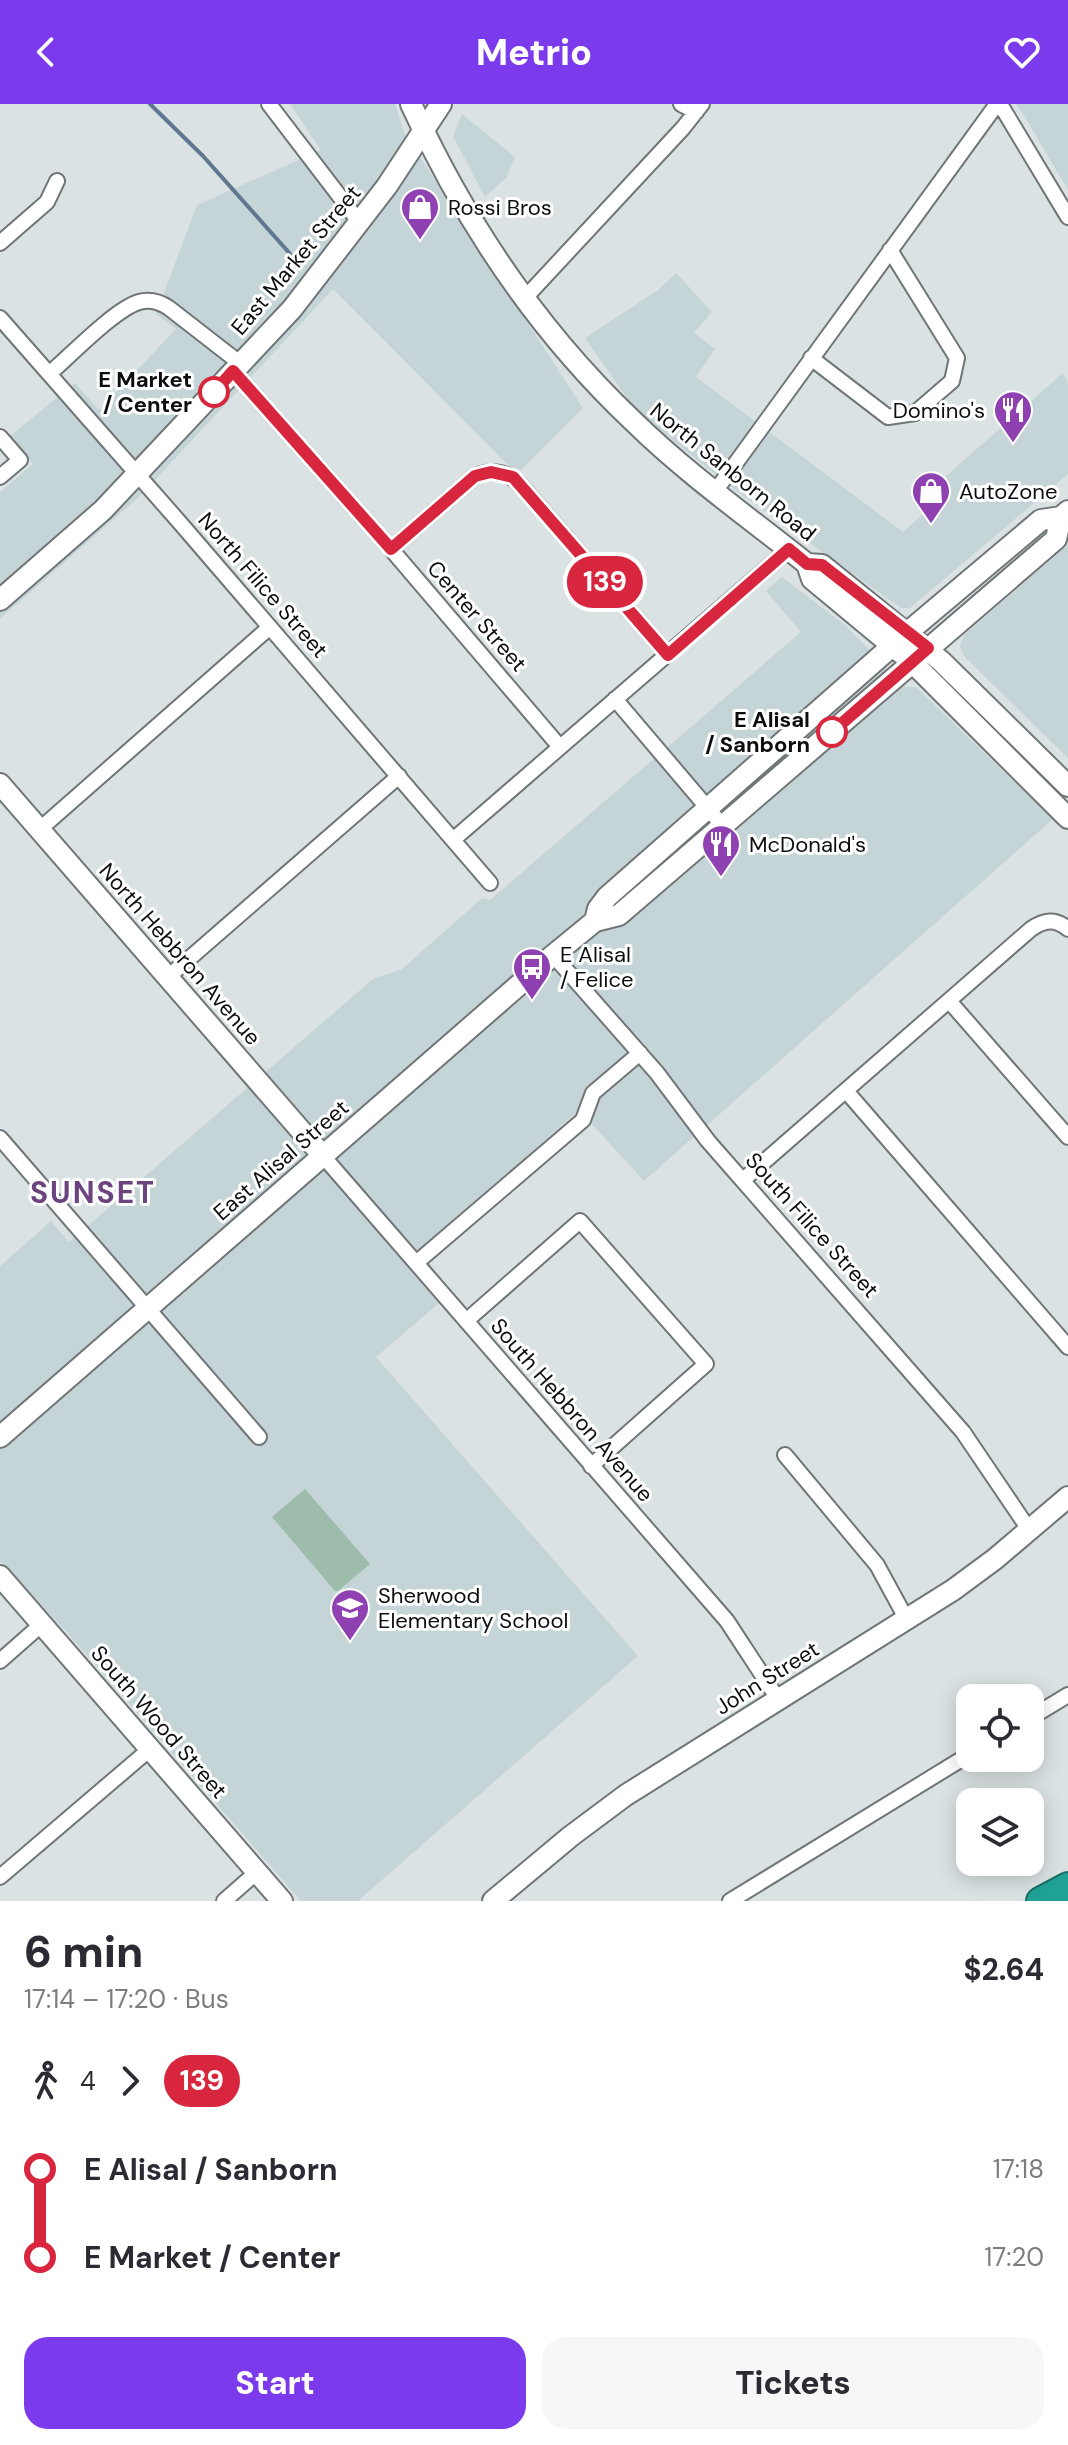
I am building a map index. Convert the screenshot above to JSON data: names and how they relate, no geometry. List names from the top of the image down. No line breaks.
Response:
{"streets":{"main road":["East Market Street","North Sanborn Road","North Hebbron Avenue","East Alisal Street","John Street","South Wood Street"],"street":["North Filice Street","Center Street","South Filice Street","South Hebbron Avenue"]},"crossings":[["East Market Street","North Sanborn Road"],["East Market Street","North Filice Street"],["East Market Street","Center Street"],["North Sanborn Road","East Alisal Street"],["North Filice Street","Center Street"],["North Hebbron Avenue","East Alisal Street"],["North Hebbron Avenue","South Hebbron Avenue"],["East Alisal Street","South Filice Street"],["East Alisal Street","South Hebbron Avenue"],["South Filice Street","John Street"],["South Hebbron Avenue","John Street"]],"districts":["SUNSET"],"places":{"shop":["Rossi Bros","AutoZone"],"other":["E Market / Center","E Alisal / Sanborn"],"restaurant":["Domino's","McDonald's"],"bus stop":["E Alisal / Felice"],"school or university":["Sherwood Elementary School"]},"lines":["bus line 139"],"page":{"header":"Metrio","on_map":"139","heading":["6 min","17:14 – 17:20 · Bus","$2.64"],"legs":["4","139"],"list":[{"name":"E Alisal / Sanborn","value":"17:18"},{"name":"E Market / Center","value":"17:20"}],"buttons":["Start","Tickets"]}}
